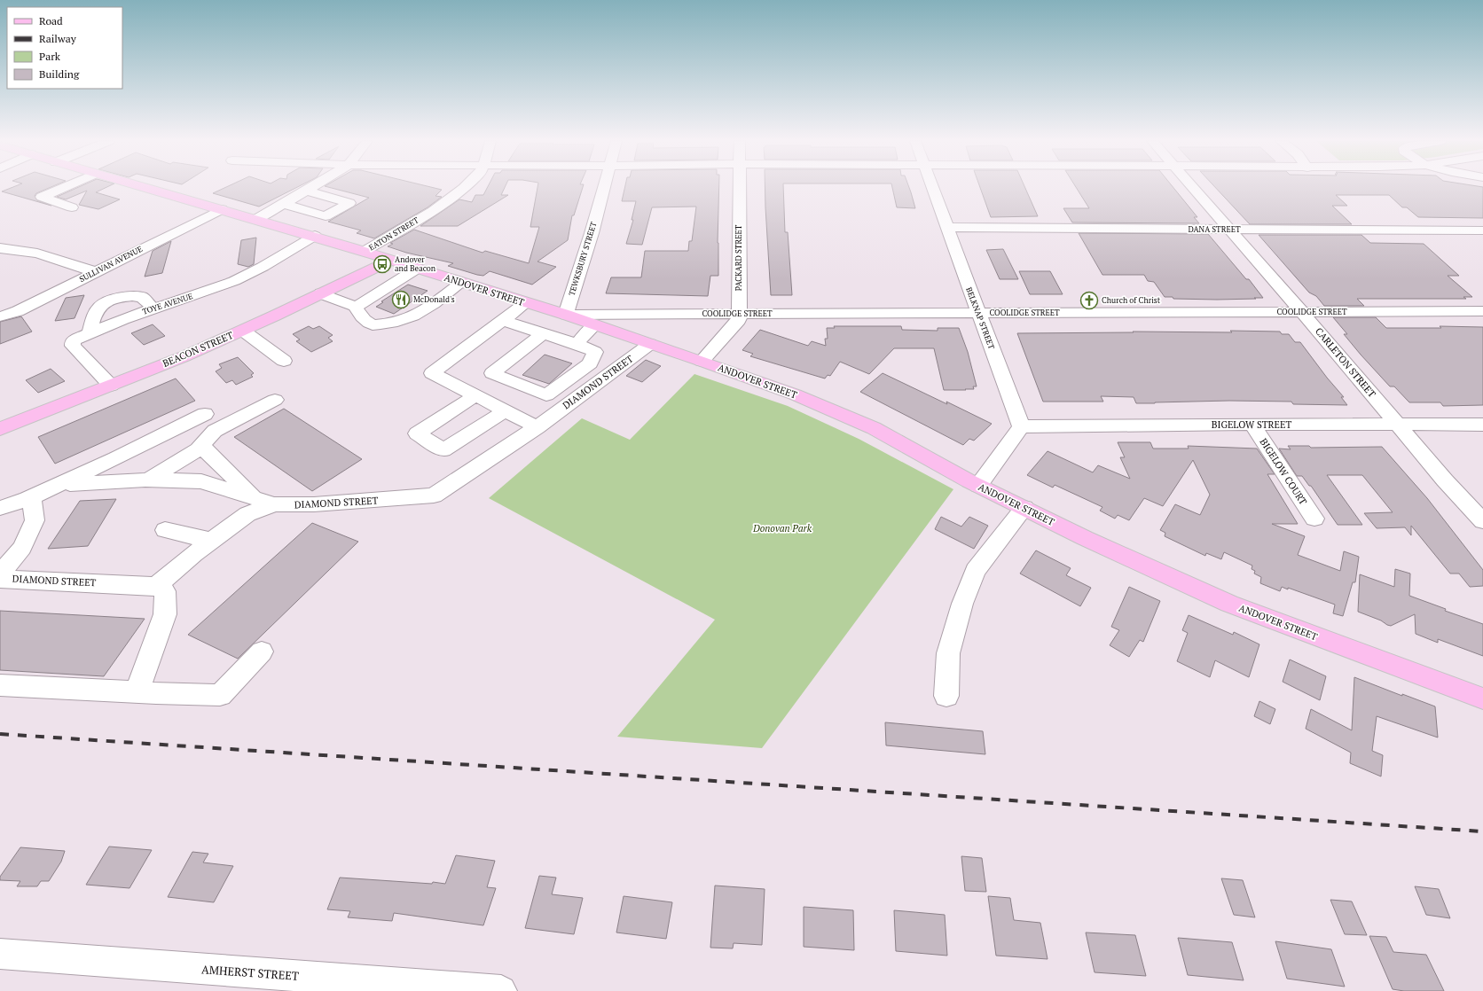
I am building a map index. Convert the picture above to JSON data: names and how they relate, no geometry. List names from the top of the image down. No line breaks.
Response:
{"streets":{"main road":["ANDOVER STREET","BEACON STREET"],"street":["DANA STREET","EATON STREET","PACKARD STREET","TEWKSBURY STREET","SULLIVAN AVENUE","TOYE AVENUE","COOLIDGE STREET","BELKNAP STREET","CARLETON STREET","DIAMOND STREET","BIGELOW STREET","BIGELOW COURT","AMHERST STREET"]},"crossings":[["DANA STREET","BELKNAP STREET"],["DANA STREET","CARLETON STREET"],["EATON STREET","ANDOVER STREET"],["PACKARD STREET","COOLIDGE STREET"],["TEWKSBURY STREET","ANDOVER STREET"],["TEWKSBURY STREET","COOLIDGE STREET"],["SULLIVAN AVENUE","ANDOVER STREET"],["ANDOVER STREET","TOYE AVENUE"],["ANDOVER STREET","COOLIDGE STREET"],["ANDOVER STREET","BEACON STREET"],["ANDOVER STREET","DIAMOND STREET"],["TOYE AVENUE","BEACON STREET"],["COOLIDGE STREET","BELKNAP STREET"],["COOLIDGE STREET","CARLETON STREET"],["BELKNAP STREET","BIGELOW STREET"],["CARLETON STREET","BIGELOW STREET"],["BIGELOW STREET","BIGELOW COURT"]],"parks":["Donovan Park"],"places":{"bus stop":["Andover and Beacon"],"restaurant":["McDonald's"],"church":["Church of Christ"]},"legend":["Road","Railway","Park","Building"]}
